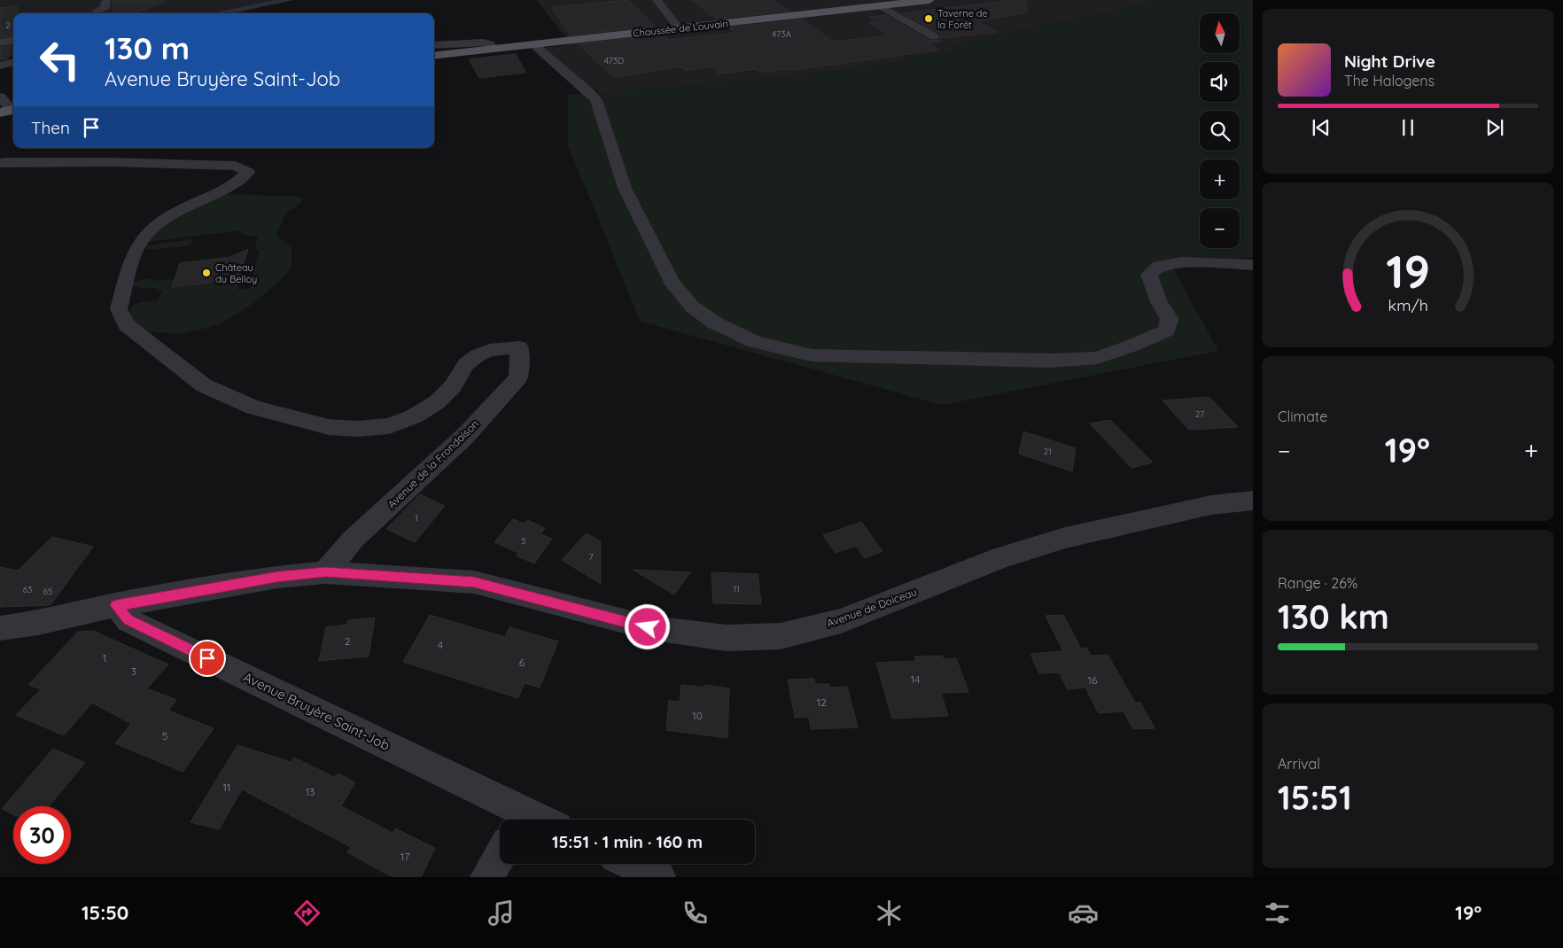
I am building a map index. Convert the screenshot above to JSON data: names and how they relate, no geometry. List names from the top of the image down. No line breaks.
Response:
{"streets":{"main road":["Chaussée de Louvain"],"street":["Avenue de la Frondaison","Avenue de Doiceau","Avenue Bruyère Saint-Job"]},"crossings":[["Avenue de la Frondaison","Avenue de Doiceau"],["Avenue de Doiceau","Avenue Bruyère Saint-Job"]],"places":["Taverne de la Forêt","Château du Belloy"],"house_numbers":["2","473A","473D","27","21","1","5","7","11","63","65","2","4","1","6","3","14","16","12","10","5","11","13","17"],"north":"top","page":{"map_buttons":["+","−"],"turn":["130 m","Avenue Bruyère Saint-Job"],"song":["Night Drive","The Halogens"],"then":"Then","tile":["Climate",["Range · 26%","130 km"],["Arrival","15:51"]],"heat":["−","19°","+"],"limit":"30","trip":"15:51 · 1 min · 160 m","tabs":["15:50","19°"],"gauge":["19","km/h"]}}
